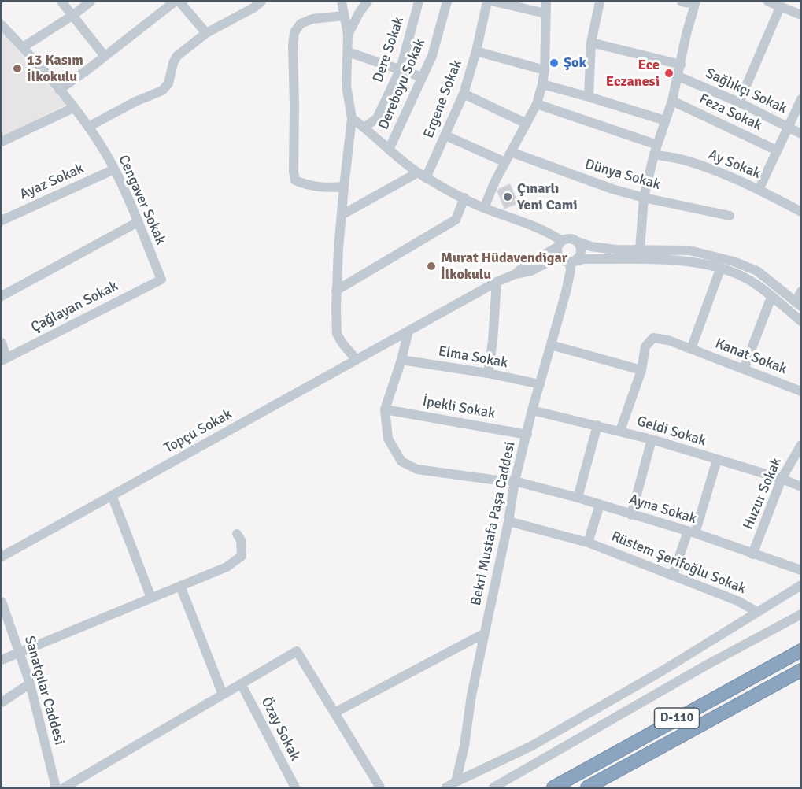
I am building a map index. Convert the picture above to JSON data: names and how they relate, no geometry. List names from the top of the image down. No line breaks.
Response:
{"streets":{"highway":["D-110"],"street":["Dere Sokak","Dereboyu Sokak","Sağlıkçı Sokak","Ergene Sokak","Feza Sokak","Ay Sokak","Dünya Sokak","Ayaz Sokak","Cengaver Sokak","Çağlayan Sokak","Kanat Sokak","Elma Sokak","İpekli Sokak","Topçu Sokak","Geldi Sokak","Huzur Sokak","Ayna Sokak","Bekri Mustafa Paşa Caddesi","Rüstem Şerifoğlu Sokak","Sanatçılar Caddesi","Özay Sokak"]},"crossings":[["Ayaz Sokak","Cengaver Sokak"],["Cengaver Sokak","Çağlayan Sokak"],["Elma Sokak","Bekri Mustafa Paşa Caddesi"],["İpekli Sokak","Ayna Sokak"],["İpekli Sokak","Bekri Mustafa Paşa Caddesi"],["Topçu Sokak","Bekri Mustafa Paşa Caddesi"],["Geldi Sokak","Huzur Sokak"],["Geldi Sokak","Bekri Mustafa Paşa Caddesi"],["Huzur Sokak","Ayna Sokak"],["Ayna Sokak","Bekri Mustafa Paşa Caddesi"],["Ayna Sokak","Rüstem Şerifoğlu Sokak"],["Bekri Mustafa Paşa Caddesi","Rüstem Şerifoğlu Sokak"]],"places":["Şok","13 Kasım İlkokulu","Ece Eczanesi","Çınarlı Yeni Cami","Murat Hüdavendigar İlkokulu"]}
